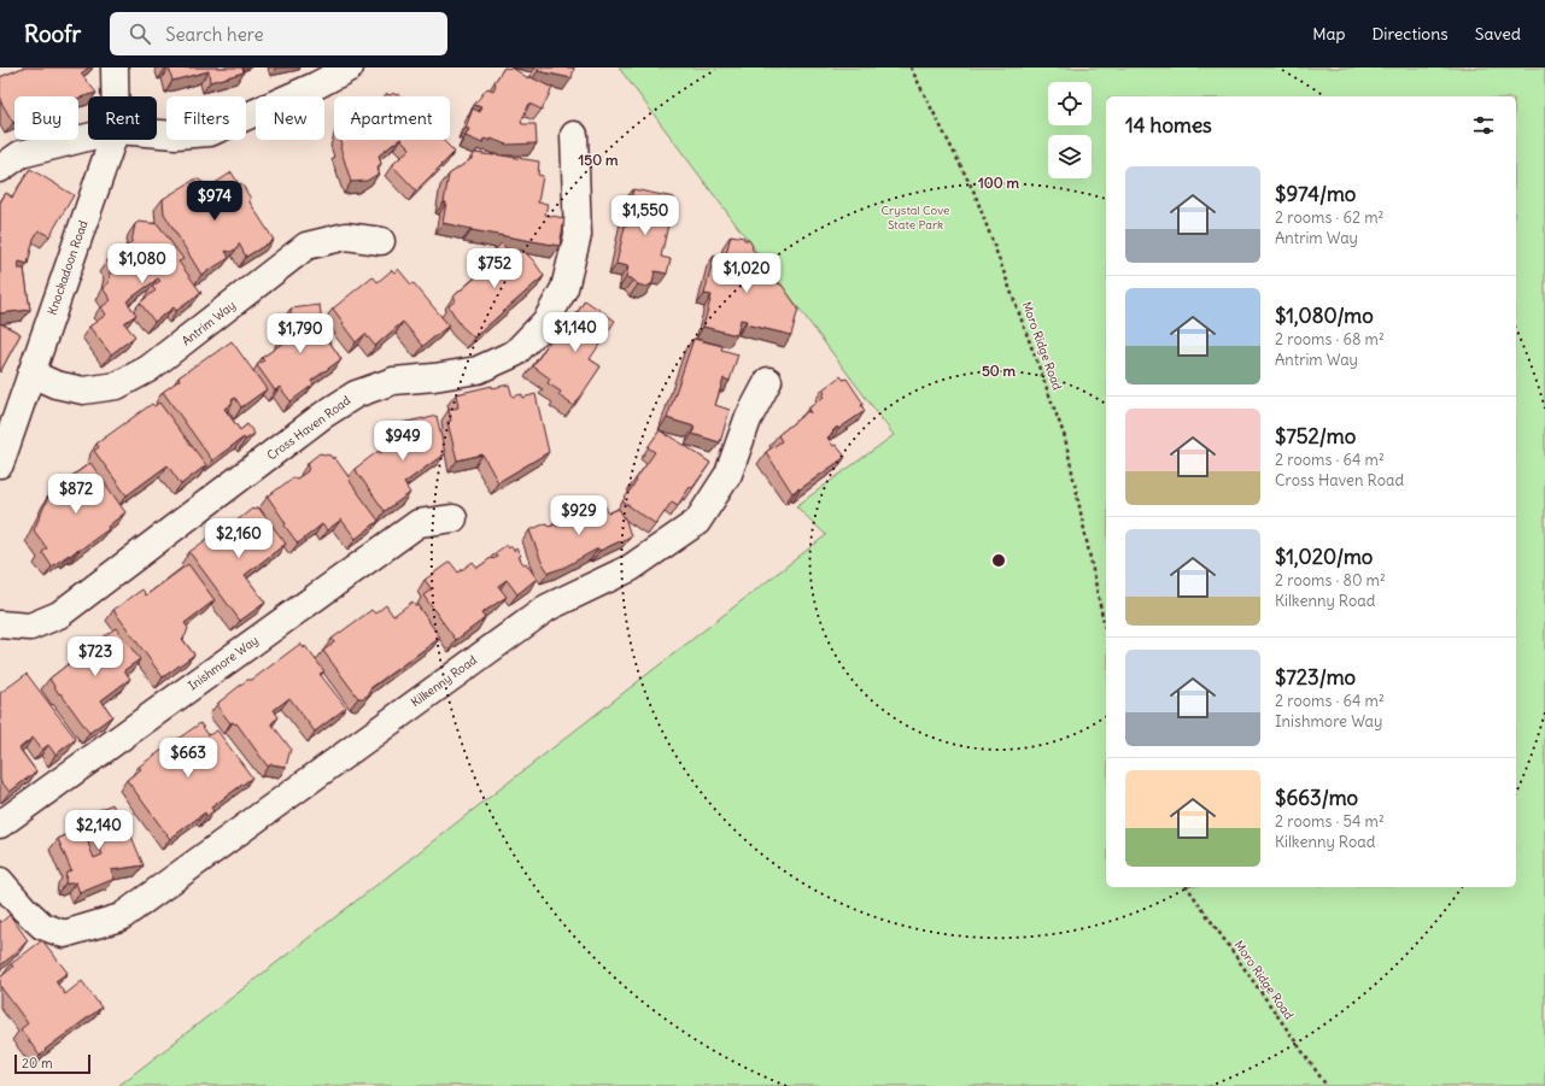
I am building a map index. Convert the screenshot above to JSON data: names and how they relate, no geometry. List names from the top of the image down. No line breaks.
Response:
{"streets":{"street":["Knockadoon Road","Antrim Way","Cross Haven Road","Inishmore Way","Kilkenny Road"],"path":["Moro Ridge Road"]},"crossings":[["Knockadoon Road","Antrim Way"]],"parks":["Crystal Cove State Park"],"scale_bar":"20 m","page":{"header":"Roofr","search":"Search here","nav":["Map","Directions","Saved"],"chip":["Buy","Rent","Filters","New","Apartment"],"heading":"14 homes","list":[{"name":"$974/mo","note":"2 rooms · 62 m² · Antrim Way"},{"name":"$1,080/mo","note":"2 rooms · 68 m² · Antrim Way"},{"name":"$752/mo","note":"2 rooms · 64 m² · Cross Haven Road"},{"name":"$1,020/mo","note":"2 rooms · 80 m² · Kilkenny Road"},{"name":"$723/mo","note":"2 rooms · 64 m² · Inishmore Way"},{"name":"$663/mo","note":"2 rooms · 54 m² · Kilkenny Road"}],"price":["$974","$1,550","$1,080","$752","$1,020","$1,140","$1,790","$949","$872","$929","$2,160","$723","$663","$2,140"],"scale":"20 m"},"rings":["150 m","100 m","50 m"]}
